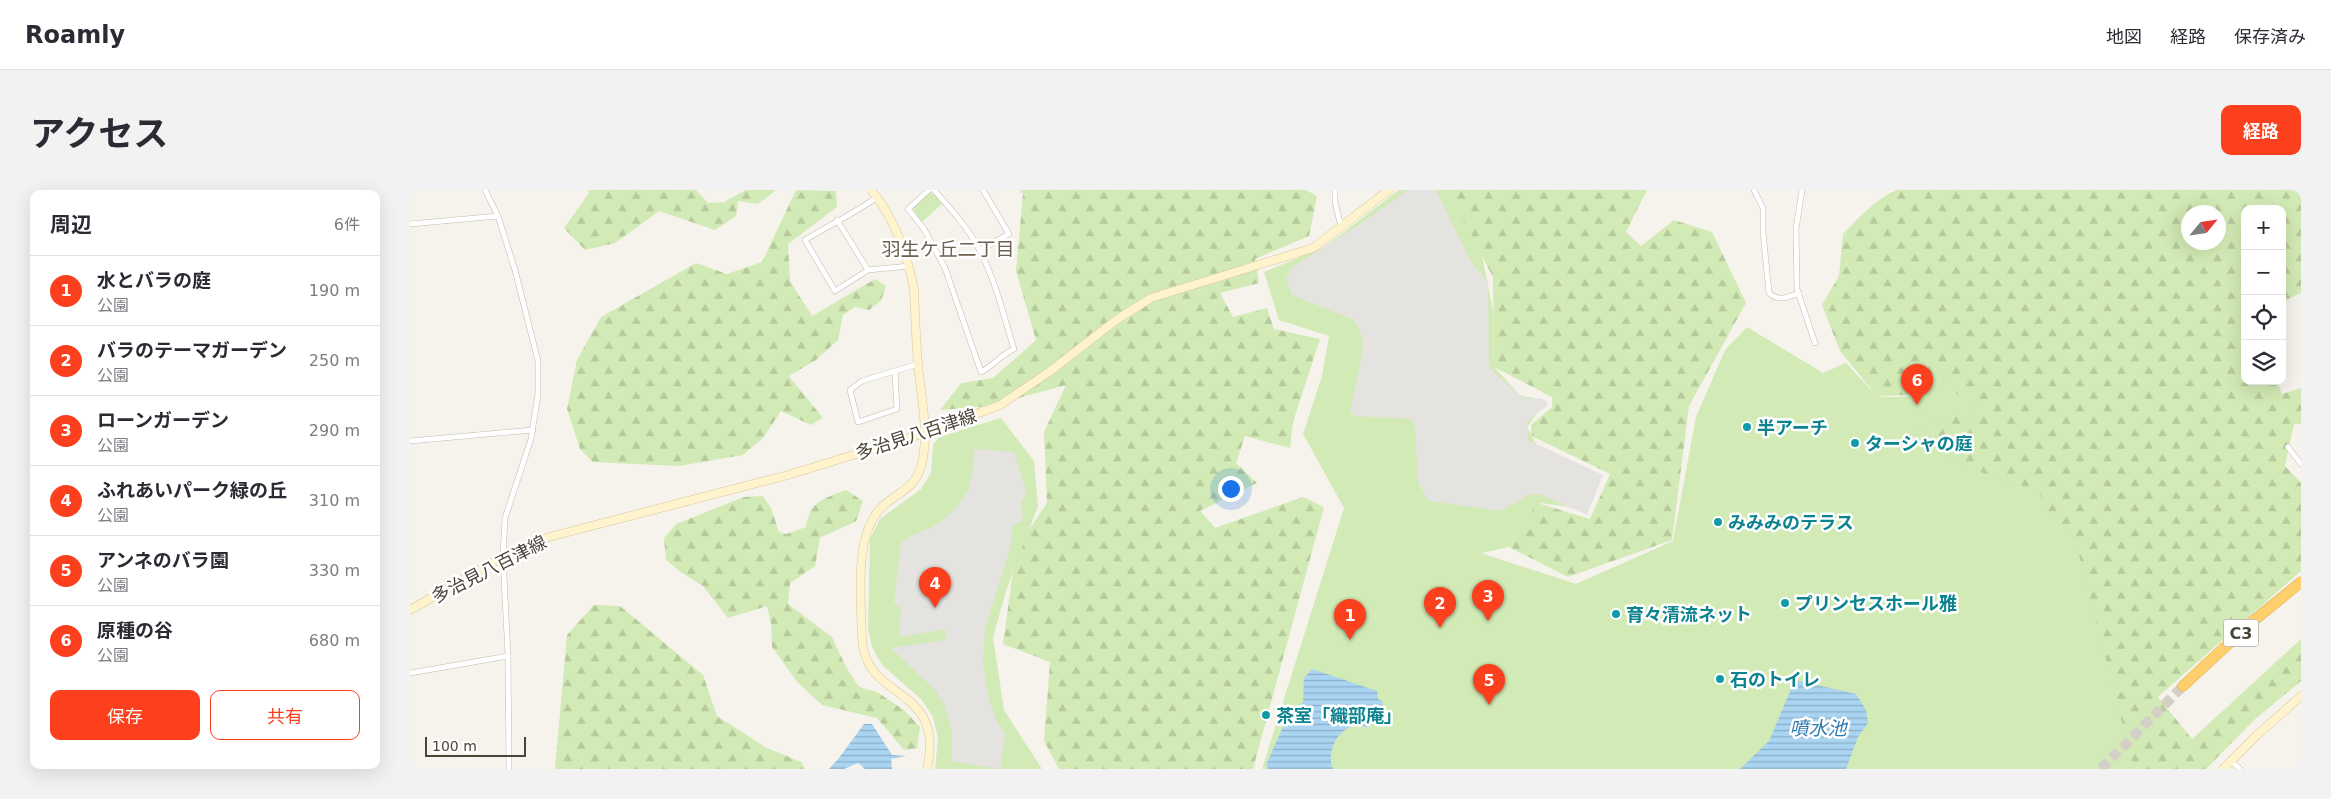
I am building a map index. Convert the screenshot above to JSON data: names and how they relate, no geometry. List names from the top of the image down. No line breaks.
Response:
{"streets":{"highway":["C3"],"main road":["多治見八百津線"]},"districts":["羽生ケ丘二丁目"],"water":["噴水池"],"places":["半アーチ","ターシャの庭","みみみのテラス","プリンセスホール雅","育々清流ネット","石のトイレ","茶室「織部庵」"],"scale_bar":"100 m","north":"top right","page":{"header":"Roamly","nav":["地図","経路","保存済み"],"title":"アクセス","buttons":["経路",["保存","共有"]],"heading":["周辺","6件"],"map_buttons":["+","−"],"list":[{"mark":"1","name":"水とバラの庭","note":"公園","value":"190 m"},{"mark":"2","name":"バラのテーマガーデン","note":"公園","value":"250 m"},{"mark":"3","name":"ローンガーデン","note":"公園","value":"290 m"},{"mark":"4","name":"ふれあいパーク緑の丘","note":"公園","value":"310 m"},{"mark":"5","name":"アンネのバラ園","note":"公園","value":"330 m"},{"mark":"6","name":"原種の谷","note":"公園","value":"680 m"}],"pins":["6","4","3","2","1","5"],"scale":"100 m"}}
